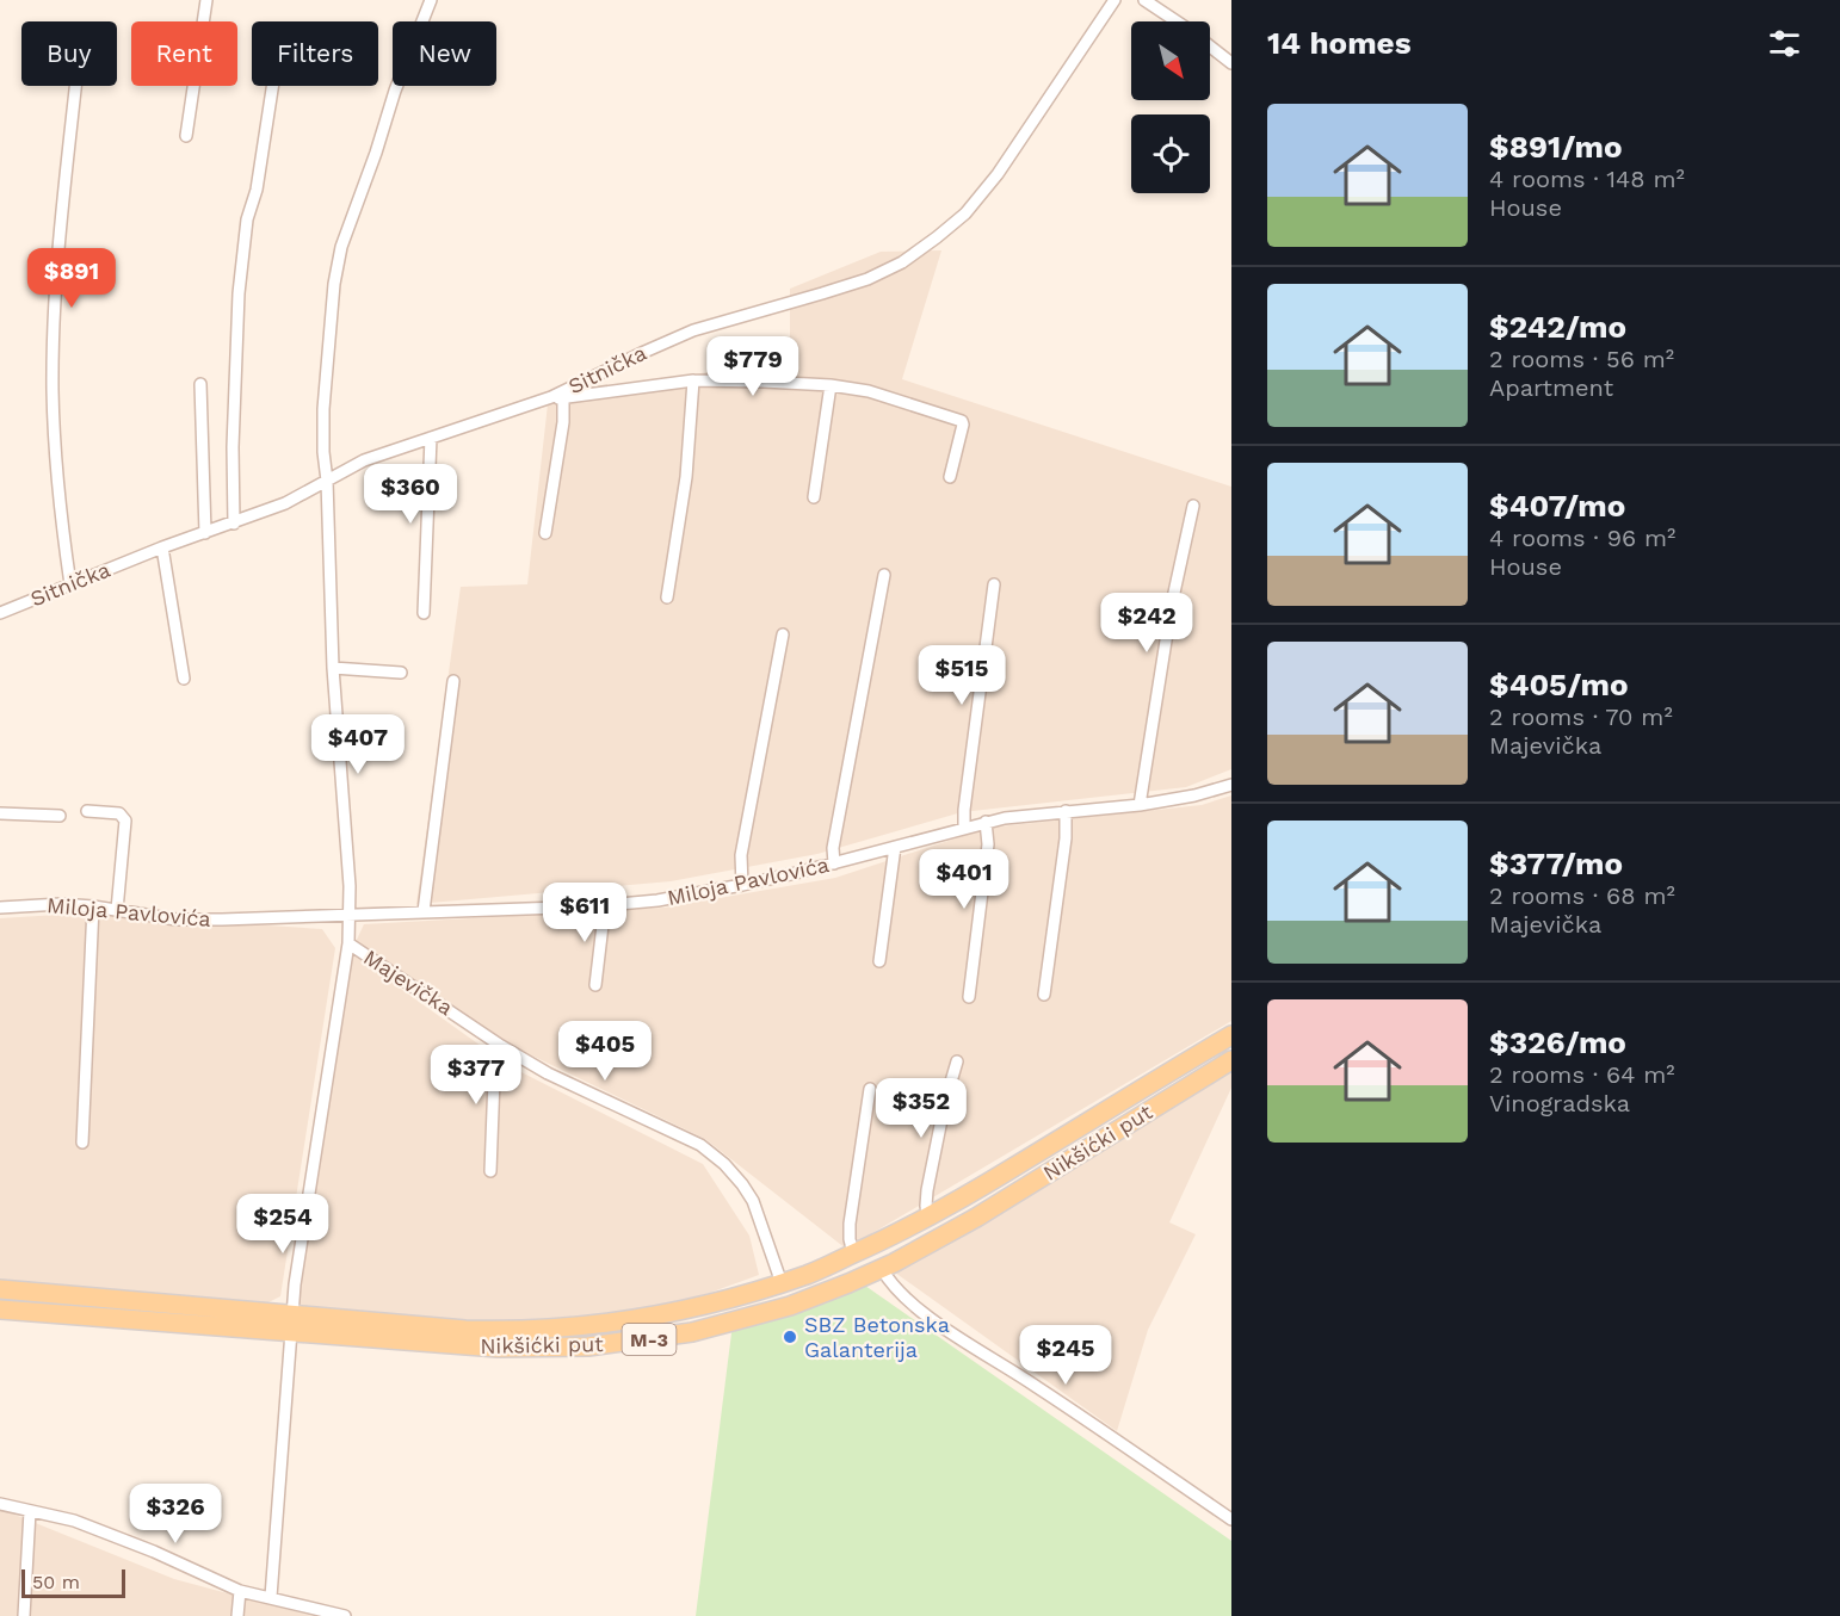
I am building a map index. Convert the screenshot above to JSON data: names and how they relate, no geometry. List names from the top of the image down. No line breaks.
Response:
{"streets":{"main road":["Nikšićki put","M-3"],"street":["Sitnička","Miloja Pavlovića","Majevička"]},"places":["SBZ Betonska Galanterija"],"scale_bar":"50 m","north":"bottom right","page":{"heading":"14 homes","chip":["Buy","Rent","Filters","New"],"list":[{"name":"$891/mo","note":"4 rooms · 148 m² · House"},{"name":"$242/mo","note":"2 rooms · 56 m² · Apartment"},{"name":"$407/mo","note":"4 rooms · 96 m² · House"},{"name":"$405/mo","note":"2 rooms · 70 m² · Majevička"},{"name":"$377/mo","note":"2 rooms · 68 m² · Majevička"},{"name":"$326/mo","note":"2 rooms · 64 m² · Vinogradska"}],"price":["$891","$779","$360","$242","$515","$407","$401","$611","$405","$377","$352","$254","$245","$326"],"scale":"50 m"}}
